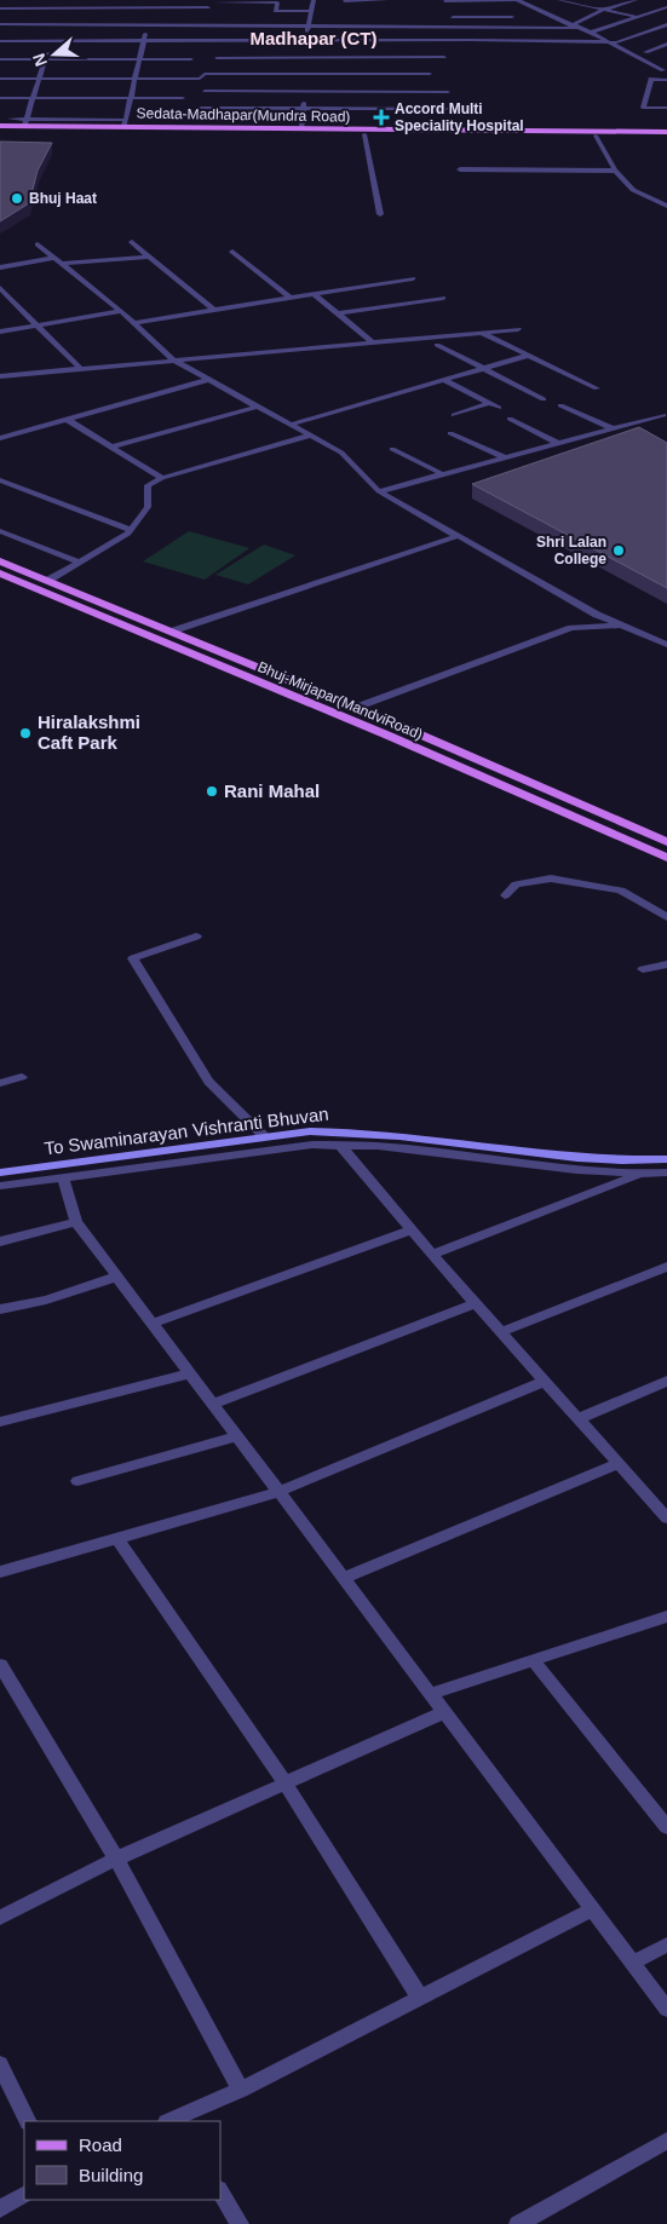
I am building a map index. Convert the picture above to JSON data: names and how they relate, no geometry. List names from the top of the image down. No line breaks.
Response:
{"streets":{"main road":["Sedata-Madhapar(Mundra Road)","Bhuj-Mirjapar(MandviRoad)","To Swaminarayan Vishranti Bhuvan"]},"districts":["Madhapar (CT)"],"places":{"health":["Accord Multi Speciality Hospital"],"other":["Bhuj Haat","Shri Lalan College","Hiralakshmi Caft Park","Rani Mahal"]},"legend":["Road","Building"],"north":"left"}
